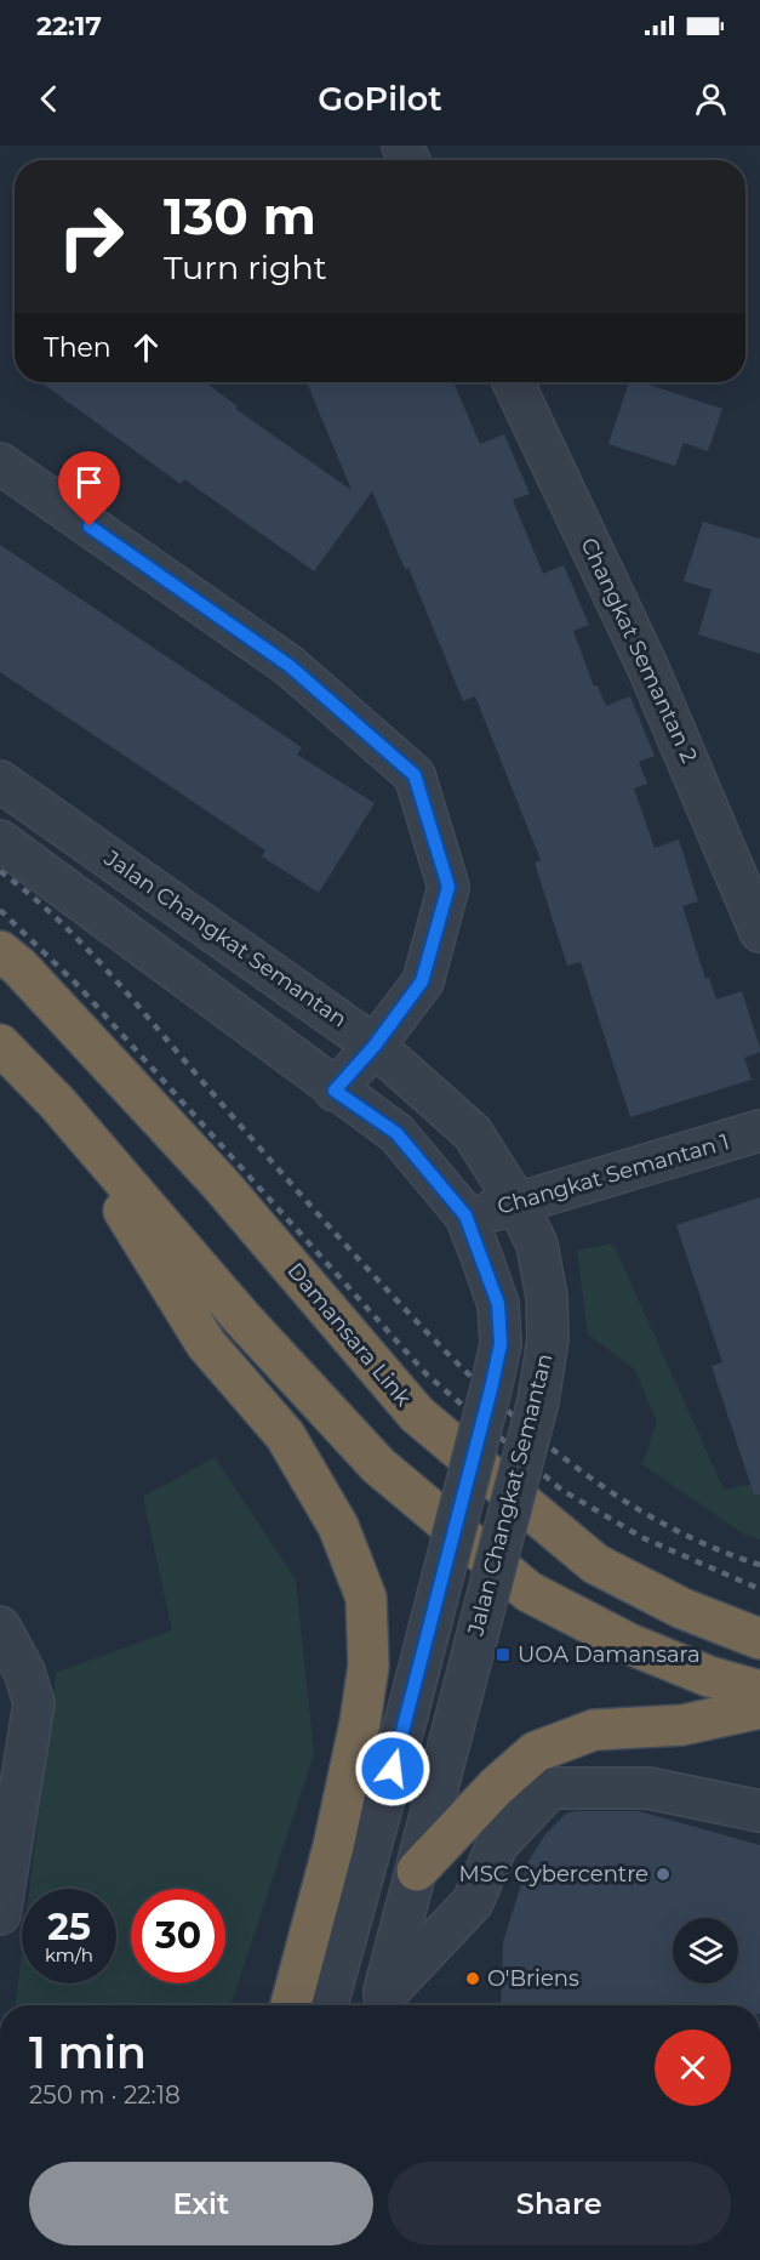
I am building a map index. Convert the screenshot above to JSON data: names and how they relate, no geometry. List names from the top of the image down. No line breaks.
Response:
{"streets":{"highway":["Damansara Link"],"street":["Changkat Semantan 2","Jalan Changkat Semantan","Changkat Semantan 1"]},"crossings":[["Jalan Changkat Semantan","Changkat Semantan 1"]],"places":{"transit":["UOA Damansara"],"other":["MSC Cybercentre","O'Briens"]},"page":{"status":"22:17","header":"GoPilot","turn":["130 m","Turn right"],"then":"Then","speed":"25 km/h","limit":"30","heading":["1 min","250 m · 22:18"],"buttons":["Exit","Share"]}}
